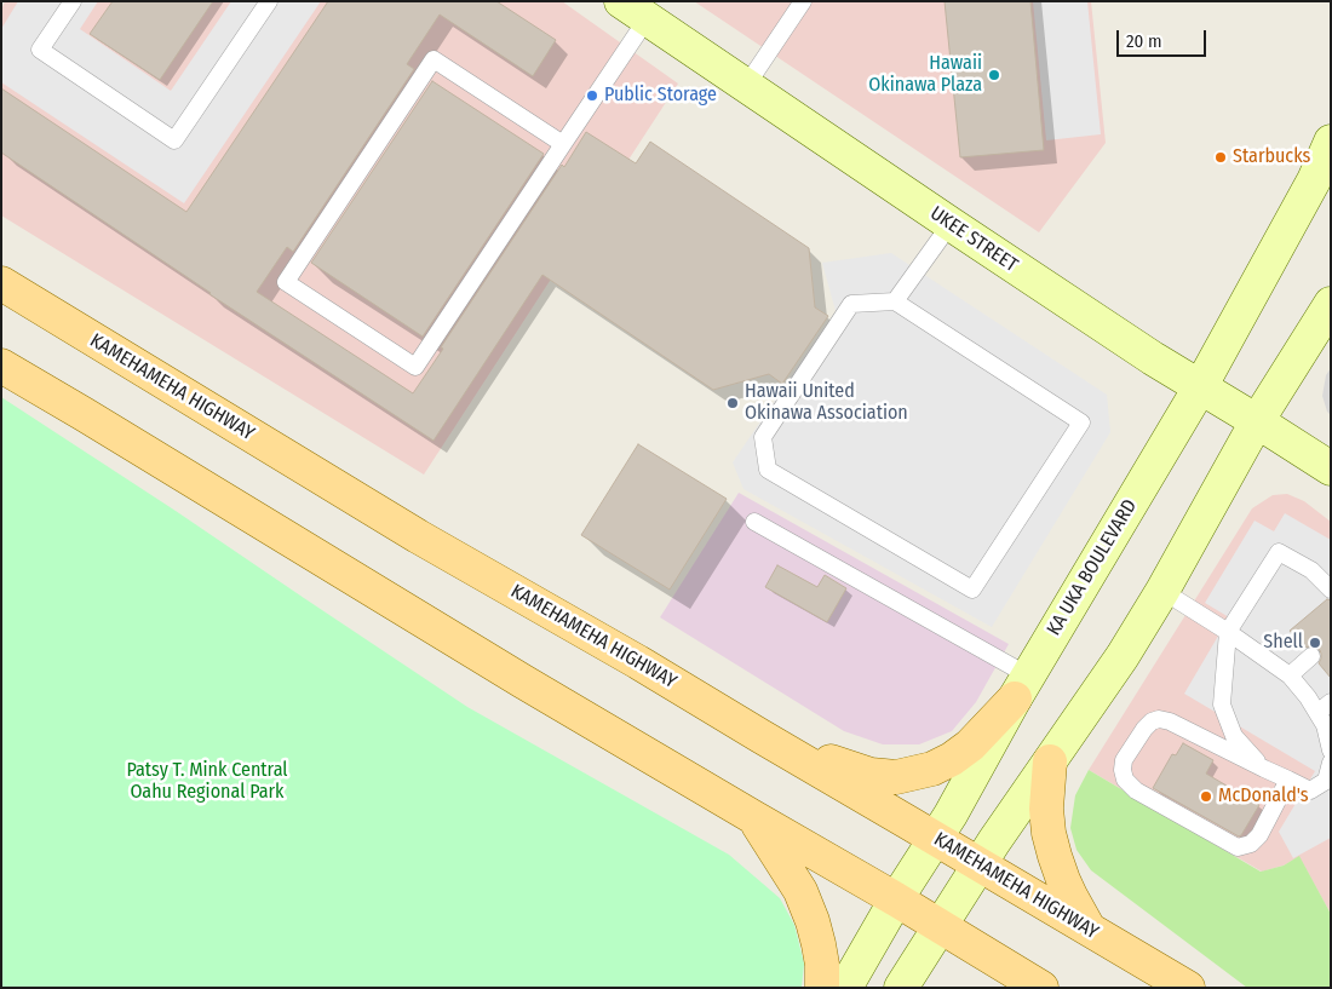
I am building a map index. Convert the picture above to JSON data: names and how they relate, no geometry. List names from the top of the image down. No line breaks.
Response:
{"streets":{"main road":["UKEE STREET","KAMEHAMEHA HIGHWAY","KA UKA BOULEVARD"]},"crossings":[["UKEE STREET","KA UKA BOULEVARD"],["KAMEHAMEHA HIGHWAY","KA UKA BOULEVARD"]],"parks":["Patsy T. Mink Central Oahu Regional Park"],"places":["Hawaii Okinawa Plaza","Public Storage","Starbucks","Hawaii United Okinawa Association","Shell","McDonald's"],"scale_bar":"20 m"}
